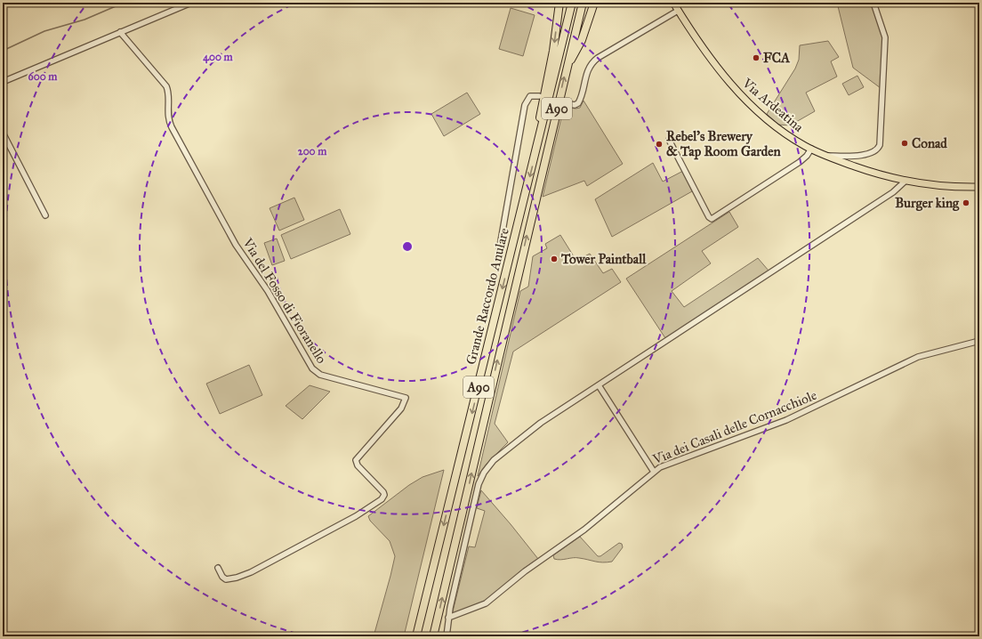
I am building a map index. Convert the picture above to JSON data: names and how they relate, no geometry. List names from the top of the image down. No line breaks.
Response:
{"streets":{"highway":["A90","Grande Raccordo Anulare"],"main road":["Via Ardeatina"],"street":["Via del Fosso di Fioranello","Via dei Casali delle Cornacchiole"]},"places":["FCA","Conad","Rebel's Brewery & Tap Room Garden","Burger king","Tower Paintball"],"rings":["400 m","600 m","200 m"]}
